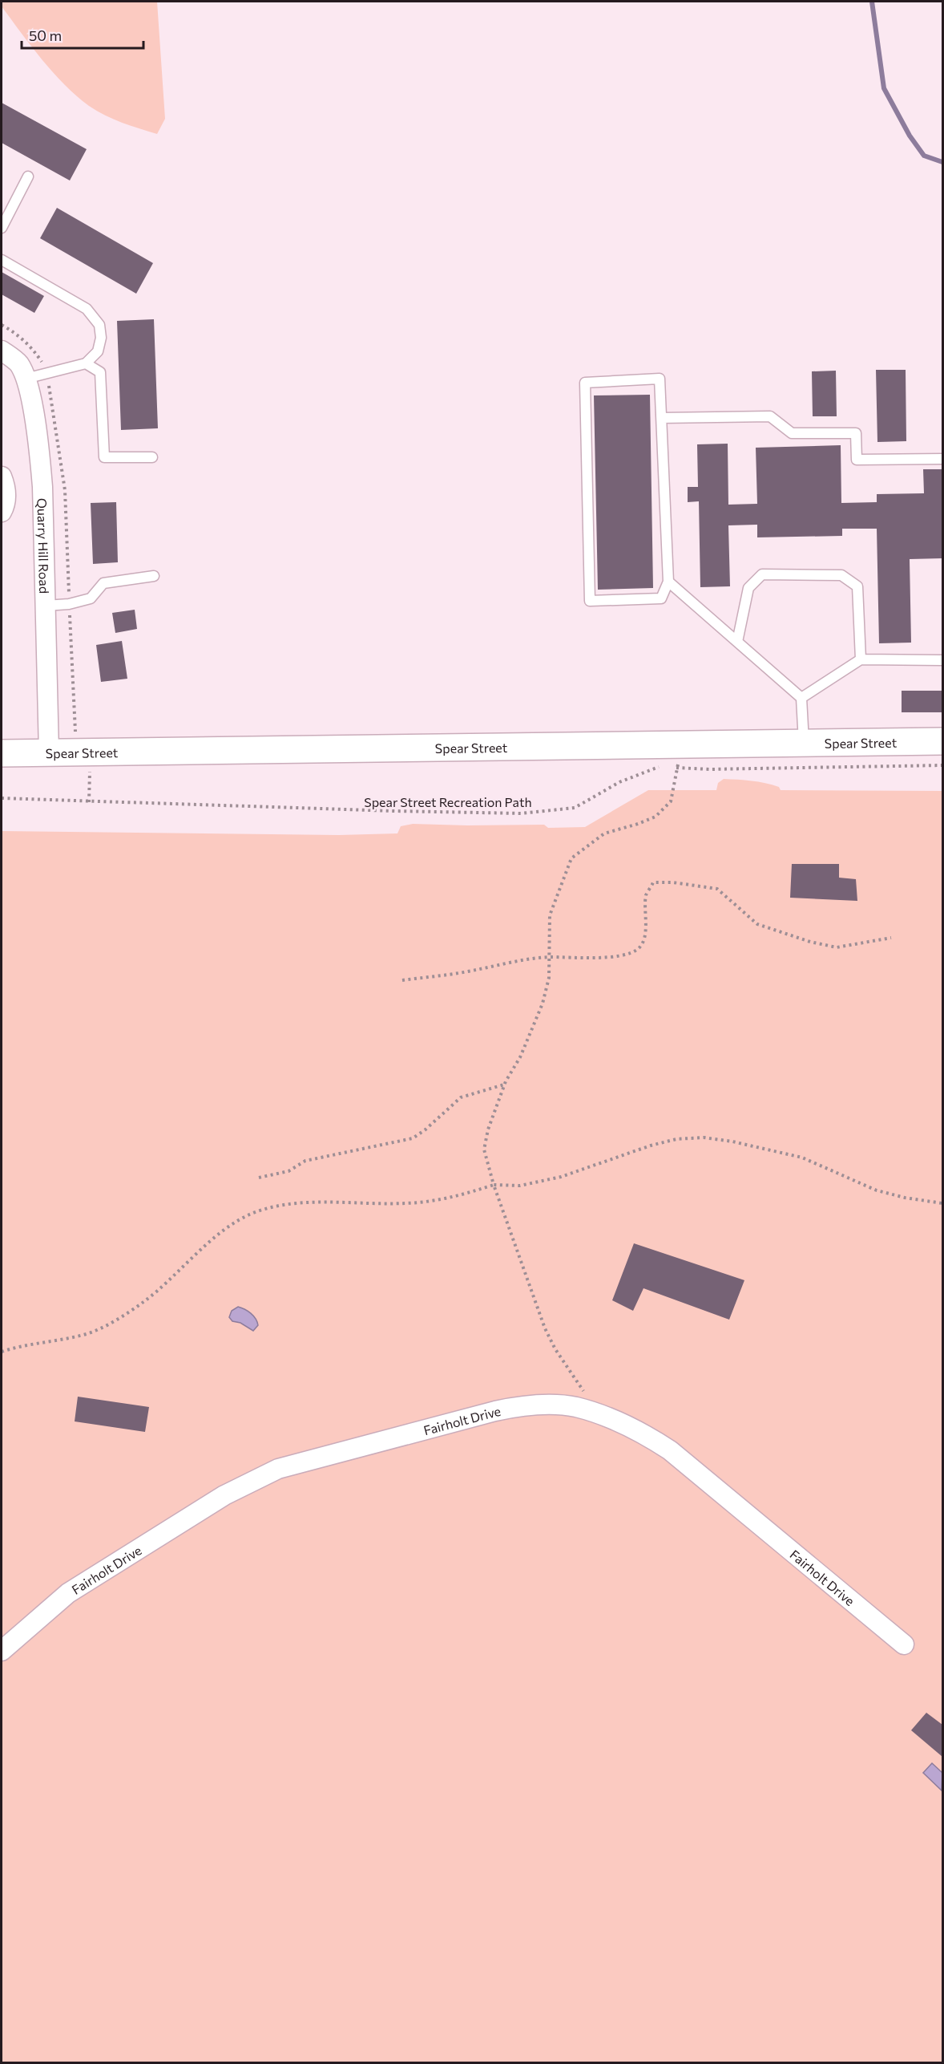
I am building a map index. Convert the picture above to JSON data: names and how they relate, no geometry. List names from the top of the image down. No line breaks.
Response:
{"streets":{"main road":["Spear Street"],"street":["Quarry Hill Road","Fairholt Drive"],"path":["Spear Street Recreation Path"]},"crossings":[["Quarry Hill Road","Spear Street"]],"scale_bar":"50 m"}
